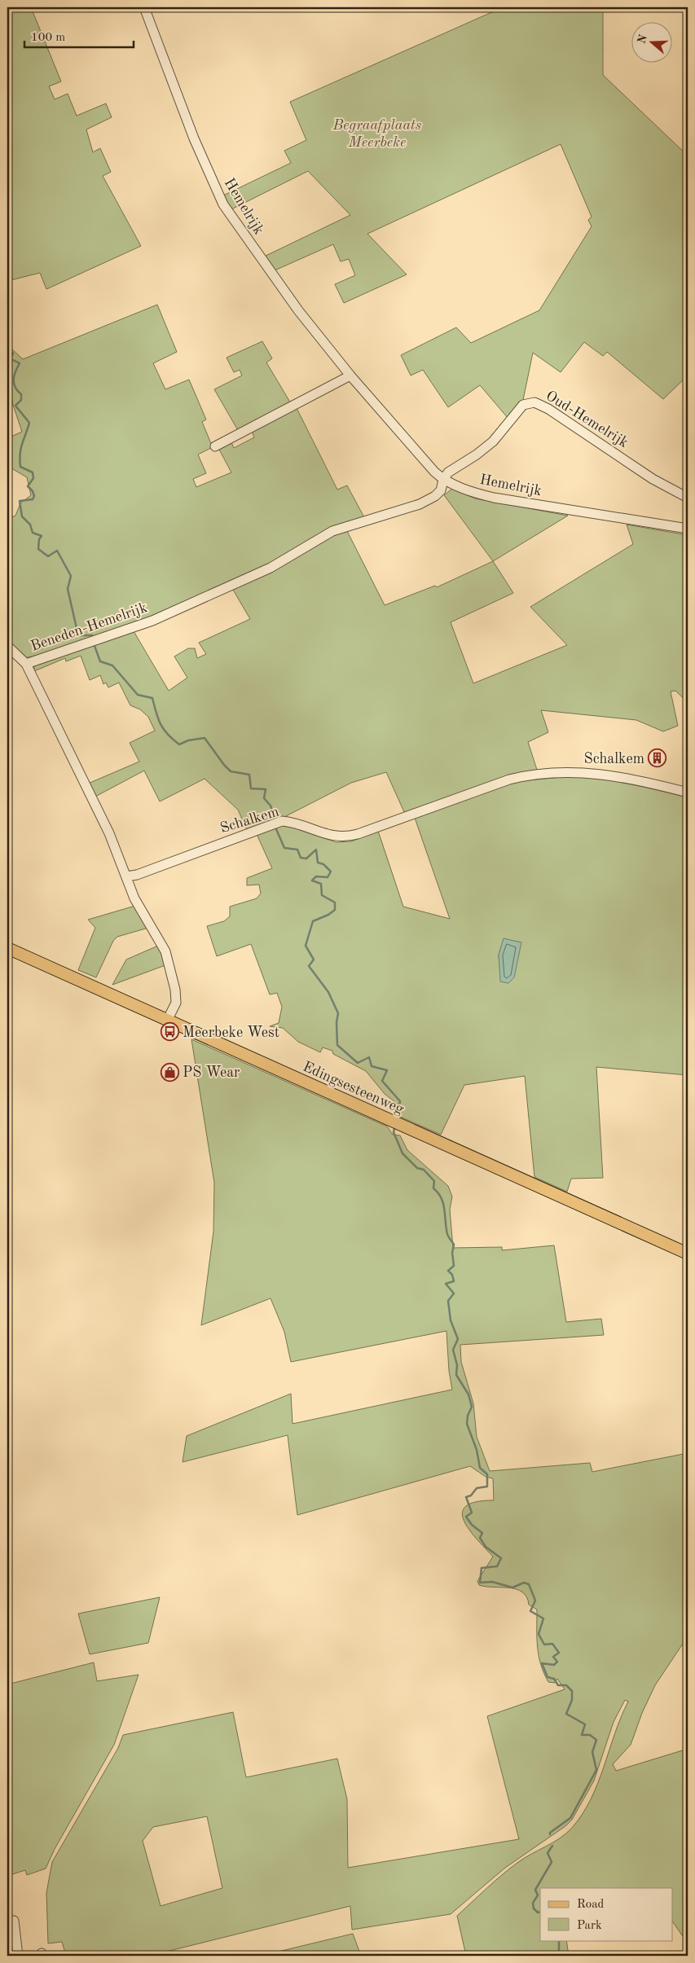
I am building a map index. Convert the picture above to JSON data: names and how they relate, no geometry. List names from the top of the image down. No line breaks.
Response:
{"streets":{"main road":["Edingsesteenweg"],"street":["Hemelrijk","Oud-Hemelrijk","Beneden-Hemelrijk","Schalkem"]},"crossings":[["Hemelrijk","Oud-Hemelrijk"],["Hemelrijk","Beneden-Hemelrijk"],["Oud-Hemelrijk","Beneden-Hemelrijk"],["Beneden-Hemelrijk","Schalkem"],["Beneden-Hemelrijk","Edingsesteenweg"]],"parks":["Begraafplaats Meerbeke"],"places":{"building":["Schalkem"],"bus stop":["Meerbeke West"],"shop":["PS Wear"]},"legend":["Road","Park"],"scale_bar":"100 m","north":"left"}
